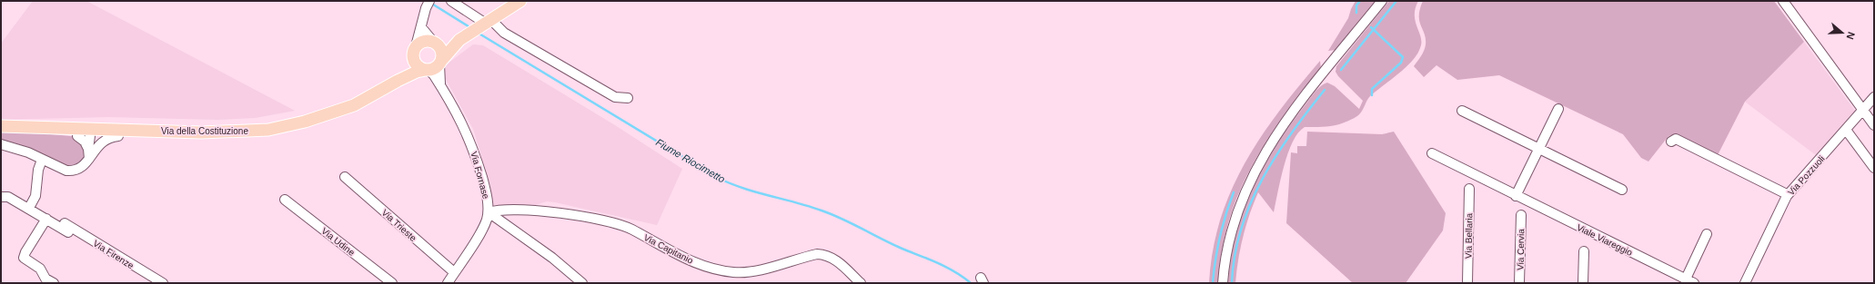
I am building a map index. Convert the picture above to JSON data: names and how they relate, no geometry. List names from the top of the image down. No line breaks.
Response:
{"streets":{"main road":["Via della Costituzione"],"street":["Via Fornase","Via Pozzuoli","Via Trieste","Via Bellaria","Viale Viareggio","Via Udine","Via Capitanio","Via Cervia","Via Firenze"]},"crossings":[["Via della Costituzione","Via Fornase"],["Via Fornase","Via Capitanio"]],"water":["Fiume Riocimetto"],"north":"right"}
